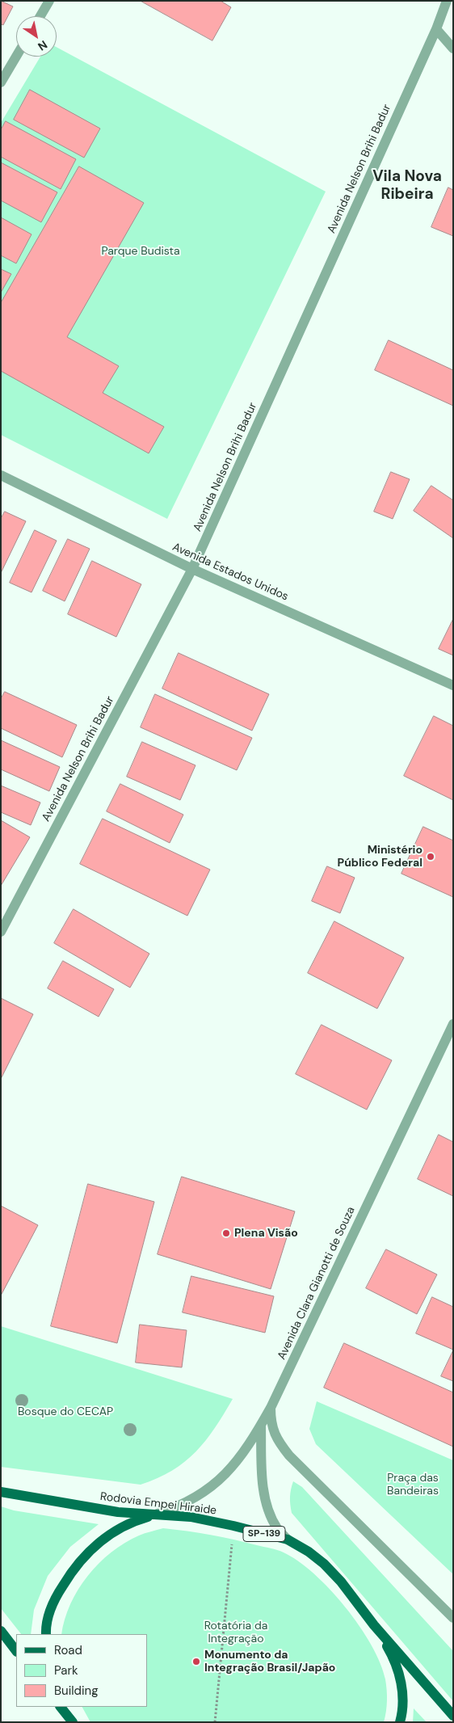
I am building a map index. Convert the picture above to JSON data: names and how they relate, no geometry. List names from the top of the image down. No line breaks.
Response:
{"streets":{"main road":["Rodovia Empei Hiraide","SP-139"],"street":["Avenida Nelson Brihi Badur","Avenida Estados Unidos","Avenida Clara Gianotti de Souza"]},"crossings":[["Avenida Nelson Brihi Badur","Avenida Estados Unidos"],["Avenida Clara Gianotti de Souza","Rodovia Empei Hiraide"]],"districts":["Vila Nova Ribeira"],"parks":["Parque Budista","Bosque do CECAP","Praça das Bandeiras","Rotatória da Integração"],"places":["Ministério Público Federal","Plena Visão","Monumento da Integração Brasil/Japão"],"legend":["Road","Park","Building"],"north":"bottom right"}
